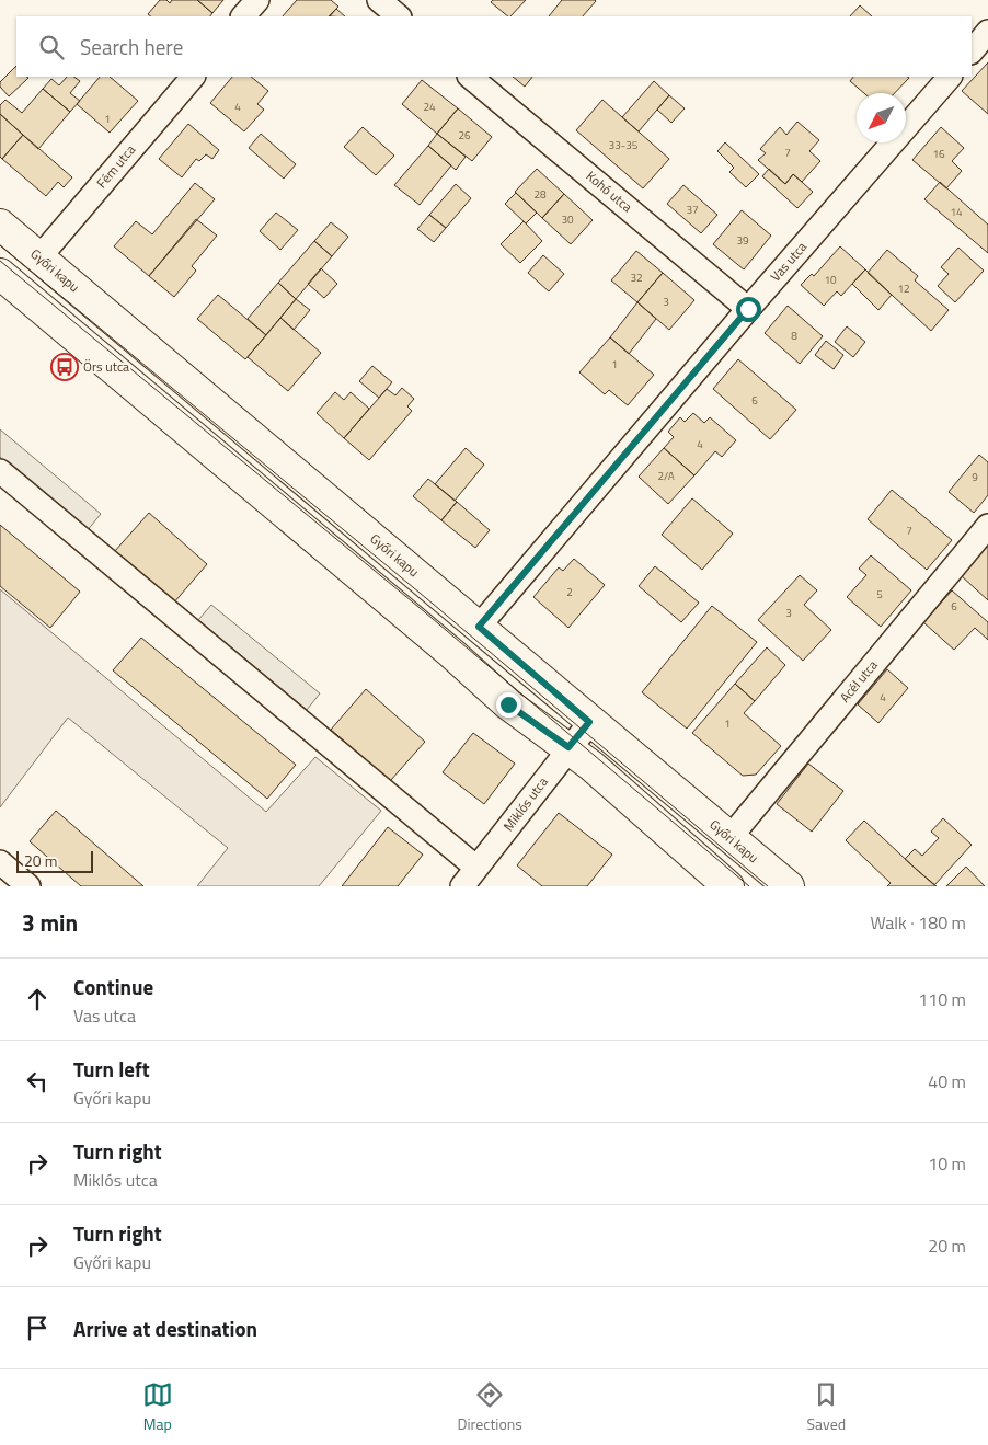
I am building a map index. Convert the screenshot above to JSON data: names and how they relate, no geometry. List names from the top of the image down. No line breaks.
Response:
{"streets":{"street":["Fém utca","Kohó utca","Vas utca","Győri kapu","Acél utca","Miklós utca"]},"crossings":[["Fém utca","Győri kapu"],["Kohó utca","Vas utca"],["Vas utca","Győri kapu"],["Győri kapu","Acél utca"],["Győri kapu","Miklós utca"]],"places":{"bus stop":["Örs utca"]},"house_numbers":["4","24","1","26","33-35","7","16","28","37","14","30","39","32","10","12","3","8","1","6","4","2/A","9","7","2","5","6","3","4","1"],"scale_bar":"20 m","north":"bottom left","page":{"search":"Search here","scale":"20 m","heading":["3 min","Walk · 180 m"],"list":[["Continue","Vas utca","110 m"],["Turn left","Győri kapu","40 m"],["Turn right","Miklós utca","10 m"],["Turn right","Győri kapu","20 m"],"Arrive at destination"],"nav":["Map","Directions","Saved"]}}
